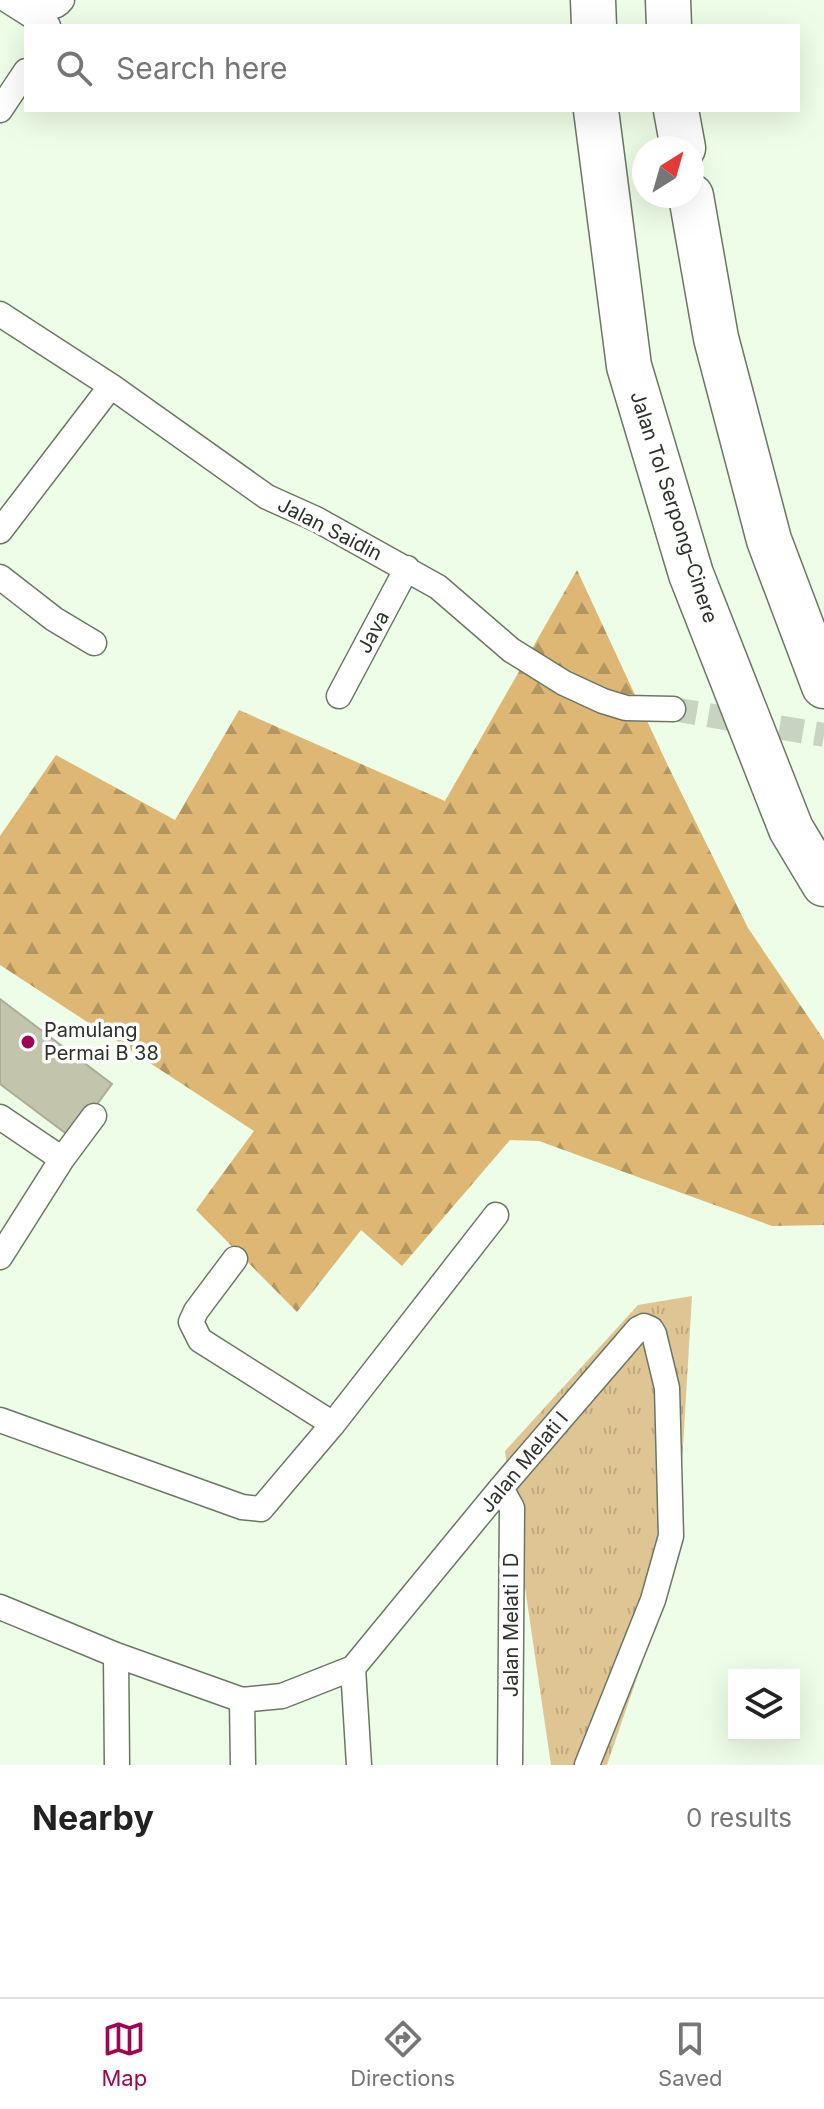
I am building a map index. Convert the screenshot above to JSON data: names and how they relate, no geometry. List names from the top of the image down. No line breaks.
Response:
{"streets":{"highway":["Jalan Tol Serpong–Cinere"],"street":["Jalan Saidin","Java","Jalan Melati I","Jalan Melati I D"]},"crossings":[["Jalan Saidin","Java"],["Jalan Melati I","Jalan Melati I D"]],"places":["Pamulang Permai B 38"],"north":"top right","page":{"search":"Search here","heading":["Nearby","0 results"],"nav":["Map","Directions","Saved"]}}
